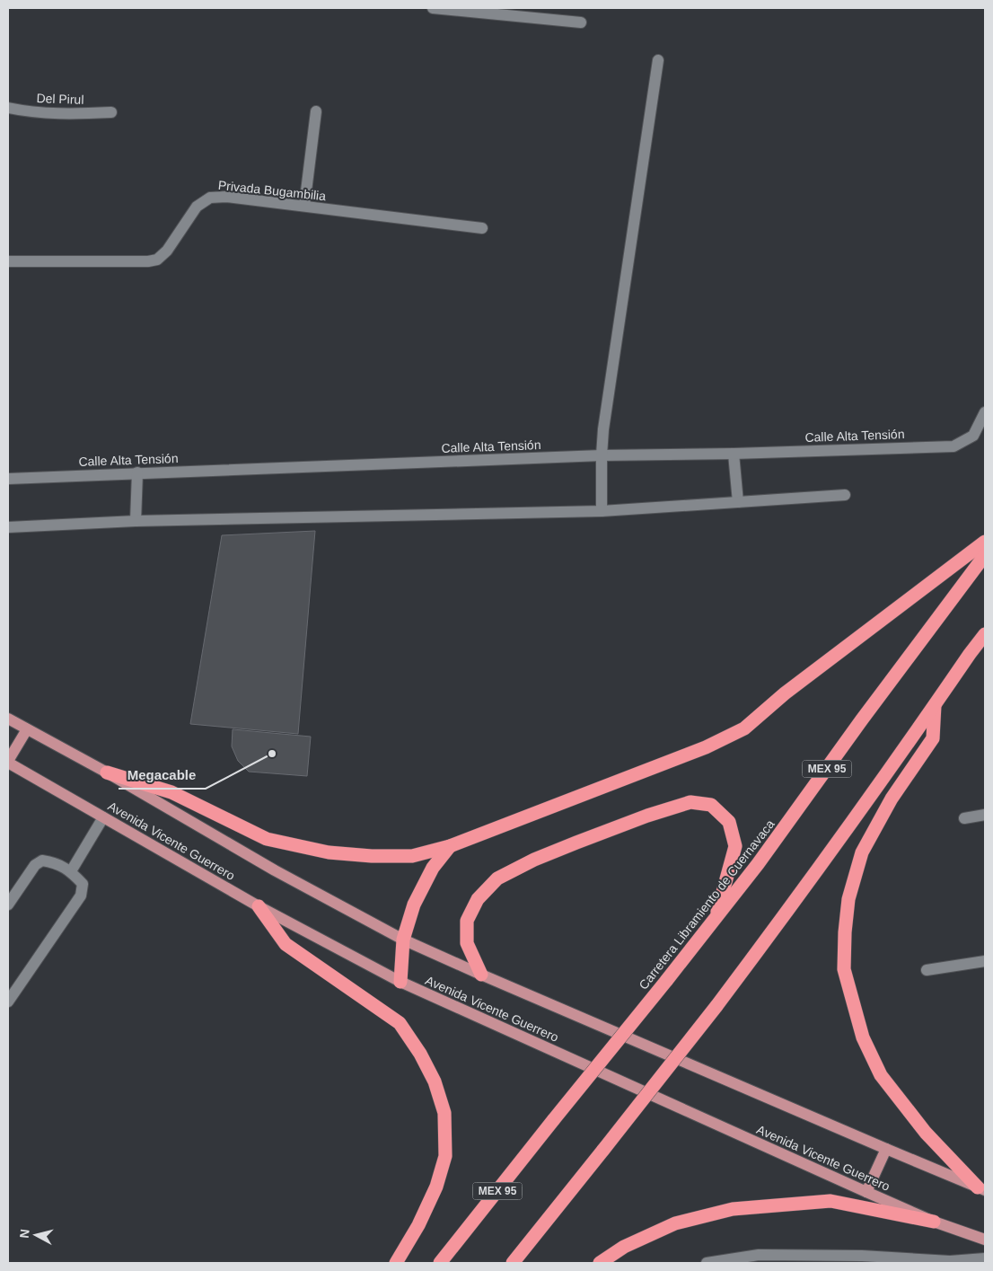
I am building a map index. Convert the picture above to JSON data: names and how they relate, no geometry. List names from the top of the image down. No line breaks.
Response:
{"streets":{"highway":["MEX 95","Carretera Libramiento de Cuernavaca"],"main road":["Avenida Vicente Guerrero"],"street":["Del Pirul","Privada Bugambilia","Calle Alta Tensión"]},"places":["Megacable"],"north":"left"}
